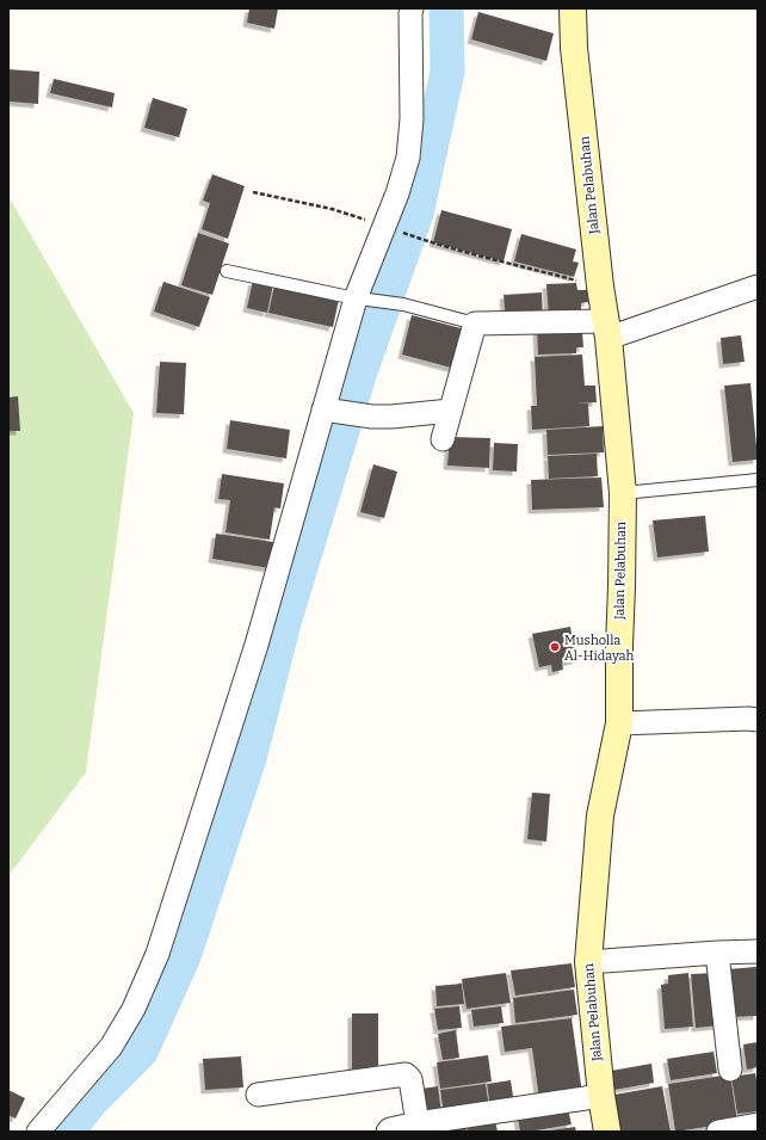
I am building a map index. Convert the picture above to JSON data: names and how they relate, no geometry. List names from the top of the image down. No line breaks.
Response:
{"streets":{"street":["Jalan Pelabuhan"]},"places":["Musholla Al-Hidayah"]}
